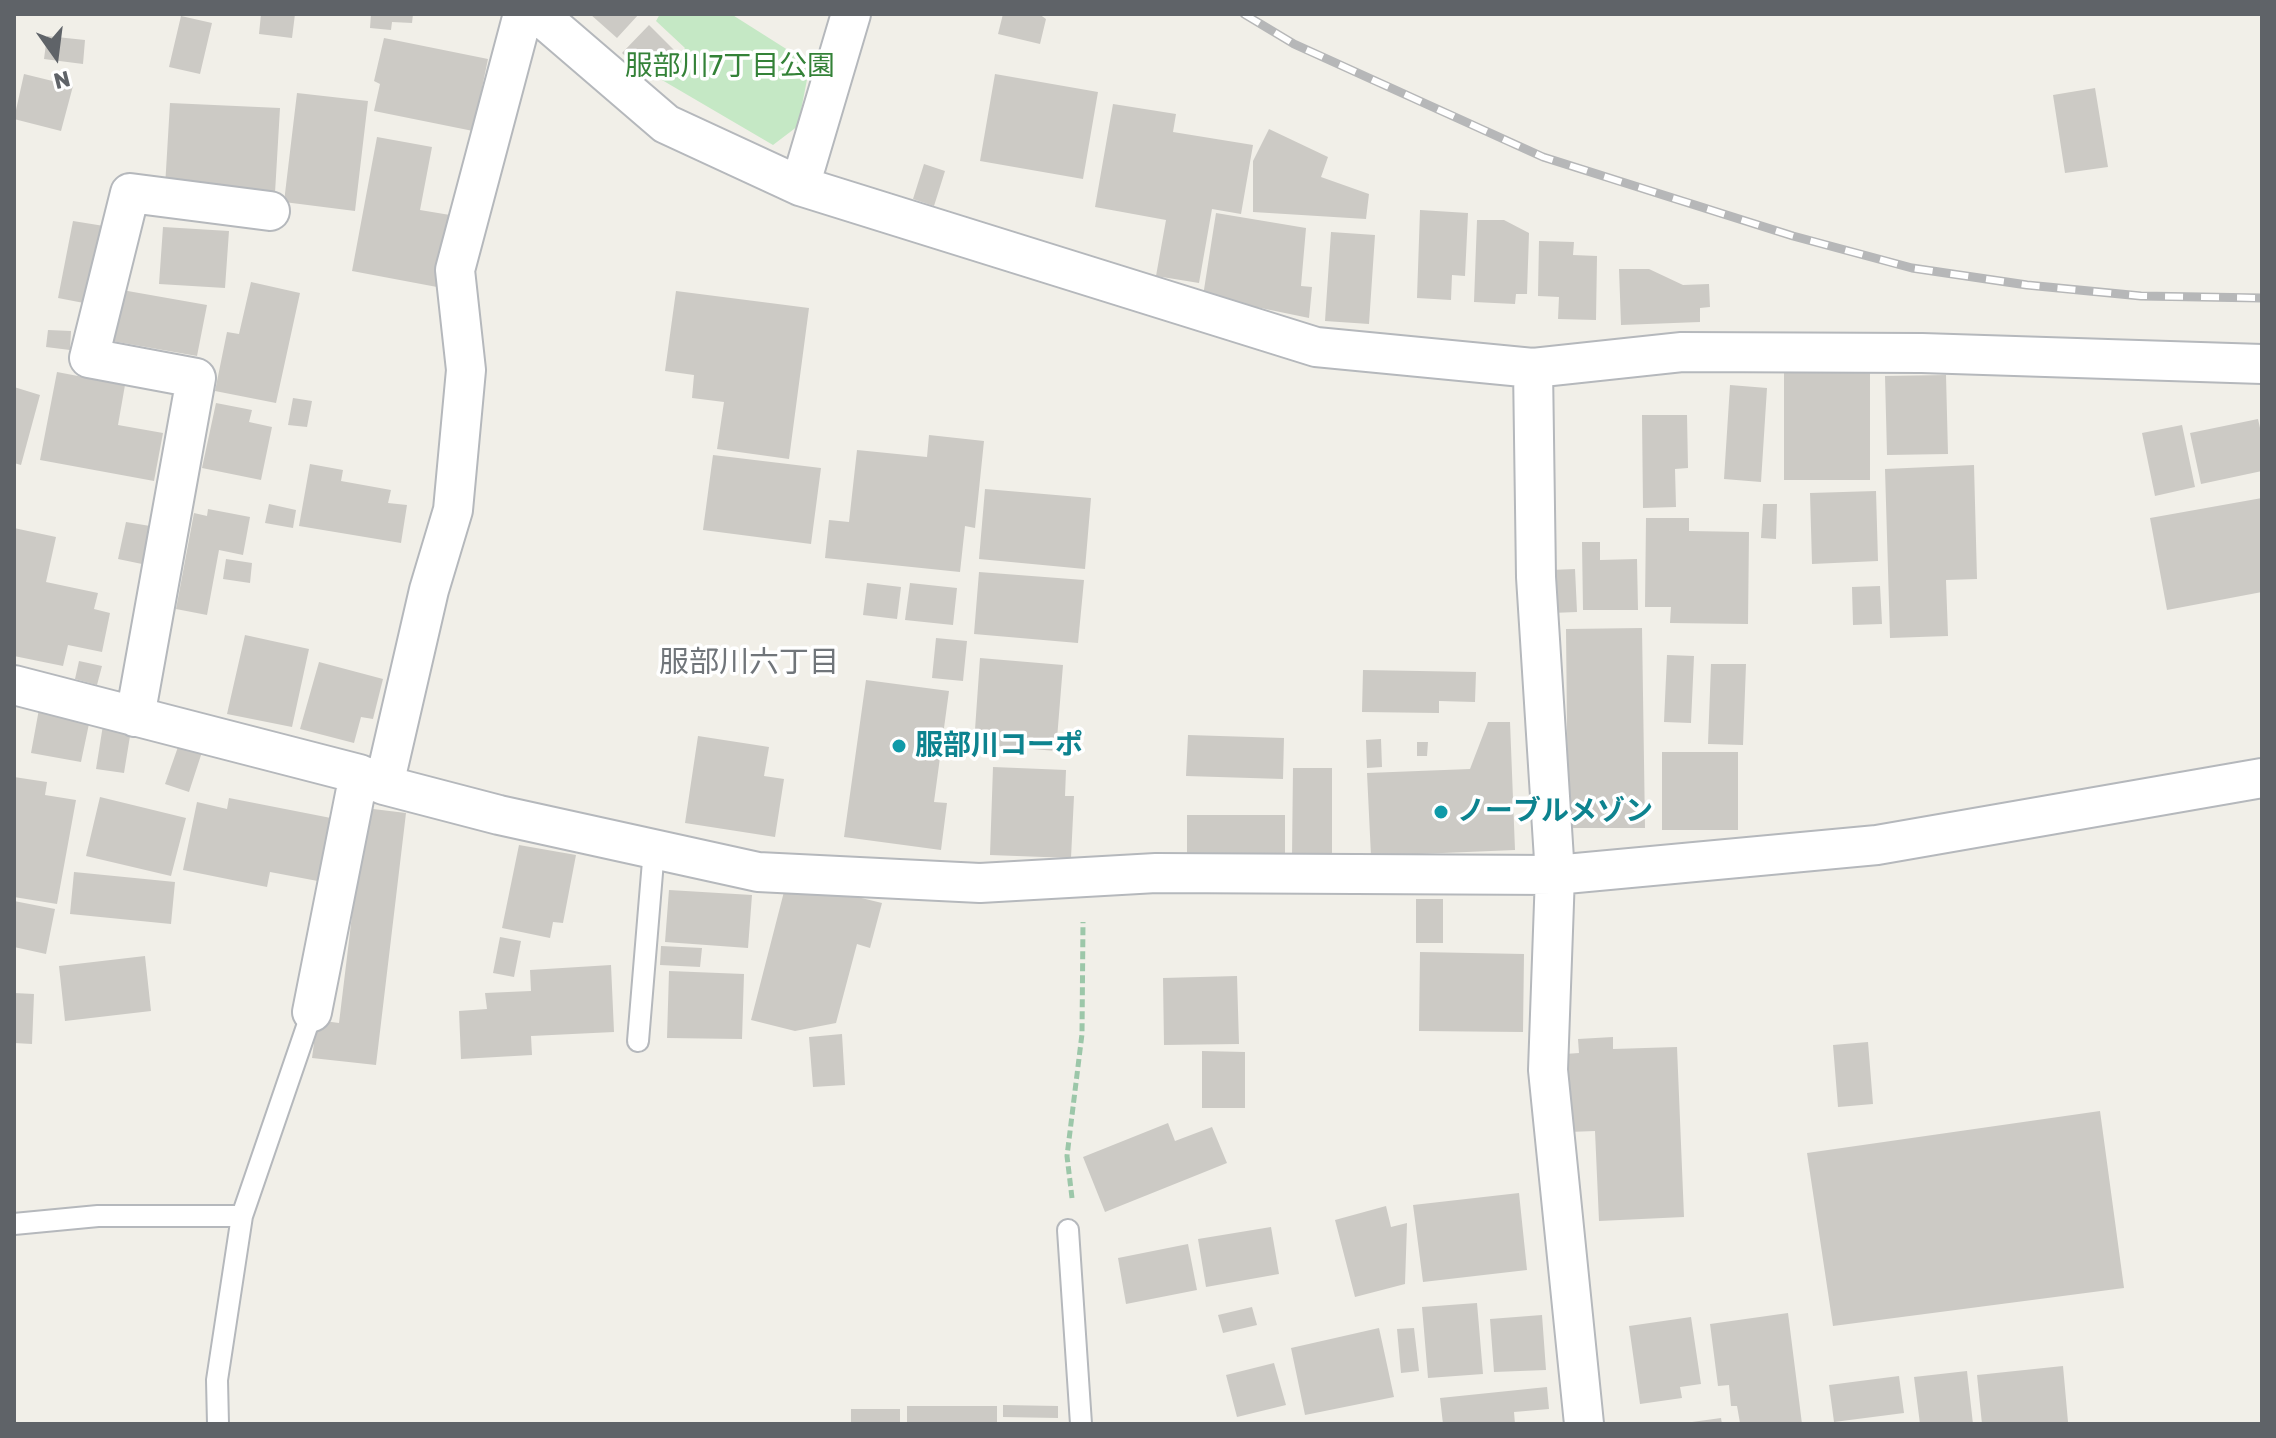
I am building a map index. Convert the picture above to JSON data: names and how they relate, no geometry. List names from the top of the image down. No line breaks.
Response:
{"districts":["服部川六丁目"],"parks":["服部川7丁目公園"],"places":["服部川コーポ","ノーブルメゾン"],"north":"bottom"}
